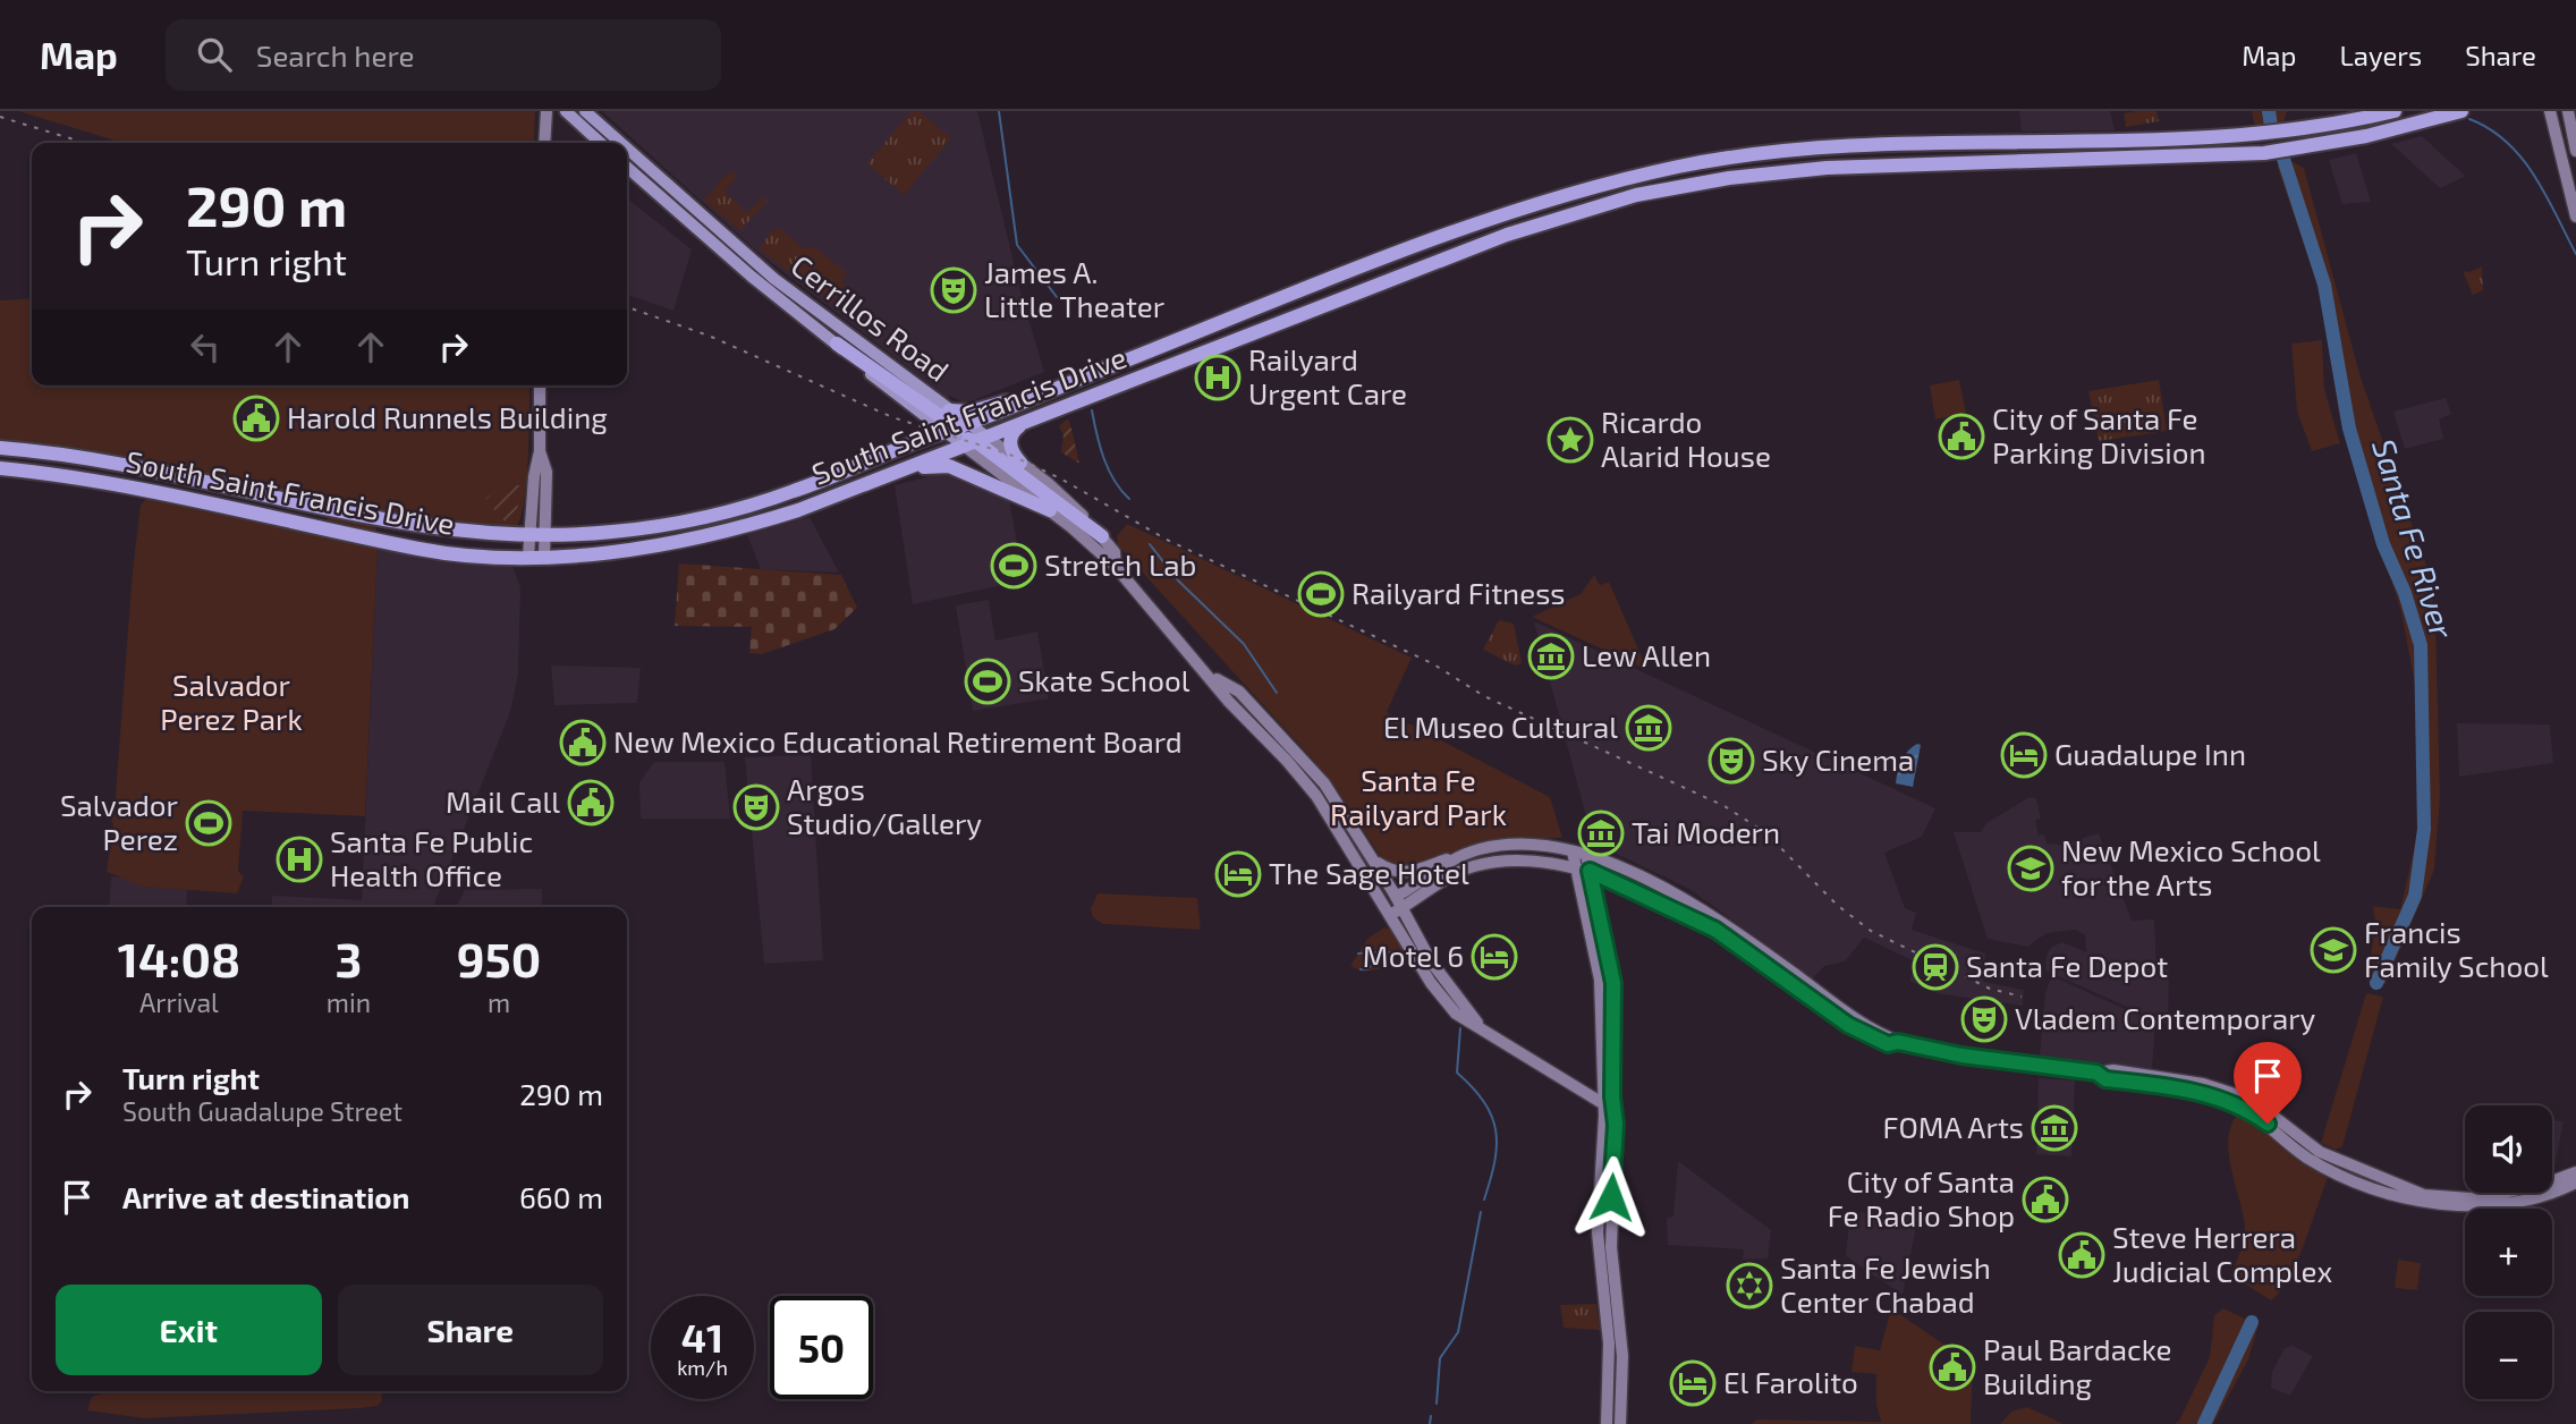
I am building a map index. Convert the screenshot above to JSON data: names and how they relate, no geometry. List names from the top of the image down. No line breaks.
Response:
{"streets":{"highway":["South Saint Francis Drive"],"main road":["Cerrillos Road"]},"crossings":[["Cerrillos Road","South Saint Francis Drive"]],"water":["Santa Fe River"],"parks":["Salvador Perez Park","Santa Fe Railyard Park"],"places":{"theatre":["James A. Little Theater","Sky Cinema","Argos Studio/Gallery","Vladem Contemporary"],"hospital":["Railyard Urgent Care","Santa Fe Public Health Office"],"public building":["Harold Runnels Building","City of Santa Fe Parking Division","New Mexico Educational Retirement Board","Mail Call","City of Santa Fe Radio Shop","Steve Herrera Judicial Complex","Paul Bardacke Building"],"place":["Ricardo Alarid House"],"sports":["Stretch Lab","Railyard Fitness","Skate School","Salvador Perez"],"museum":["Lew Allen","El Museo Cultural","Tai Modern","FOMA Arts"],"hotel":["Guadalupe Inn","The Sage Hotel","Motel 6","El Farolito"],"school or university":["New Mexico School for the Arts","Francis Family School"],"station":["Santa Fe Depot"],"synagogue":["Santa Fe Jewish Center Chabad"]},"page":{"header":"Map","search":"Search here","nav":["Map","Layers","Share"],"turn":["290 m","Turn right"],"eta":["14:08","Arrival","3","min","950","m"],"list":[{"name":"Turn right","note":"South Guadalupe Street","value":"290 m"},{"name":"Arrive at destination","value":"660 m"}],"map_buttons":["+","−"],"buttons":["Exit","Share"],"speed":"41 km/h","limit":"50"}}
